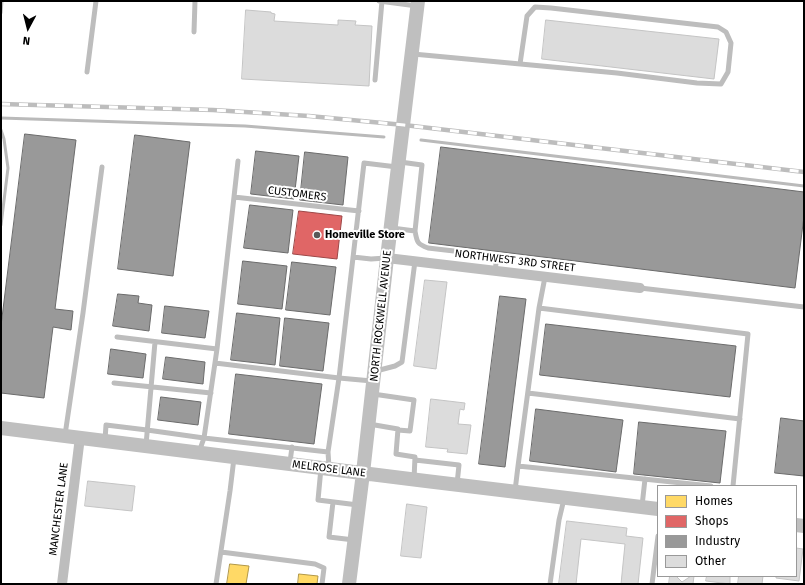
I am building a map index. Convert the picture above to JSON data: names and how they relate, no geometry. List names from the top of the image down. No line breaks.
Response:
{"streets":{"street":["NORTHWEST 3RD STREET","NORTH ROCKWELL AVENUE","MELROSE LANE","MANCHESTER LANE"],"lane":["CUSTOMERS"]},"crossings":[["NORTHWEST 3RD STREET","NORTH ROCKWELL AVENUE"],["NORTH ROCKWELL AVENUE","MELROSE LANE"],["MELROSE LANE","MANCHESTER LANE"]],"places":["Homeville Store"],"legend":["Homes","Shops","Industry","Other"],"north":"bottom"}
